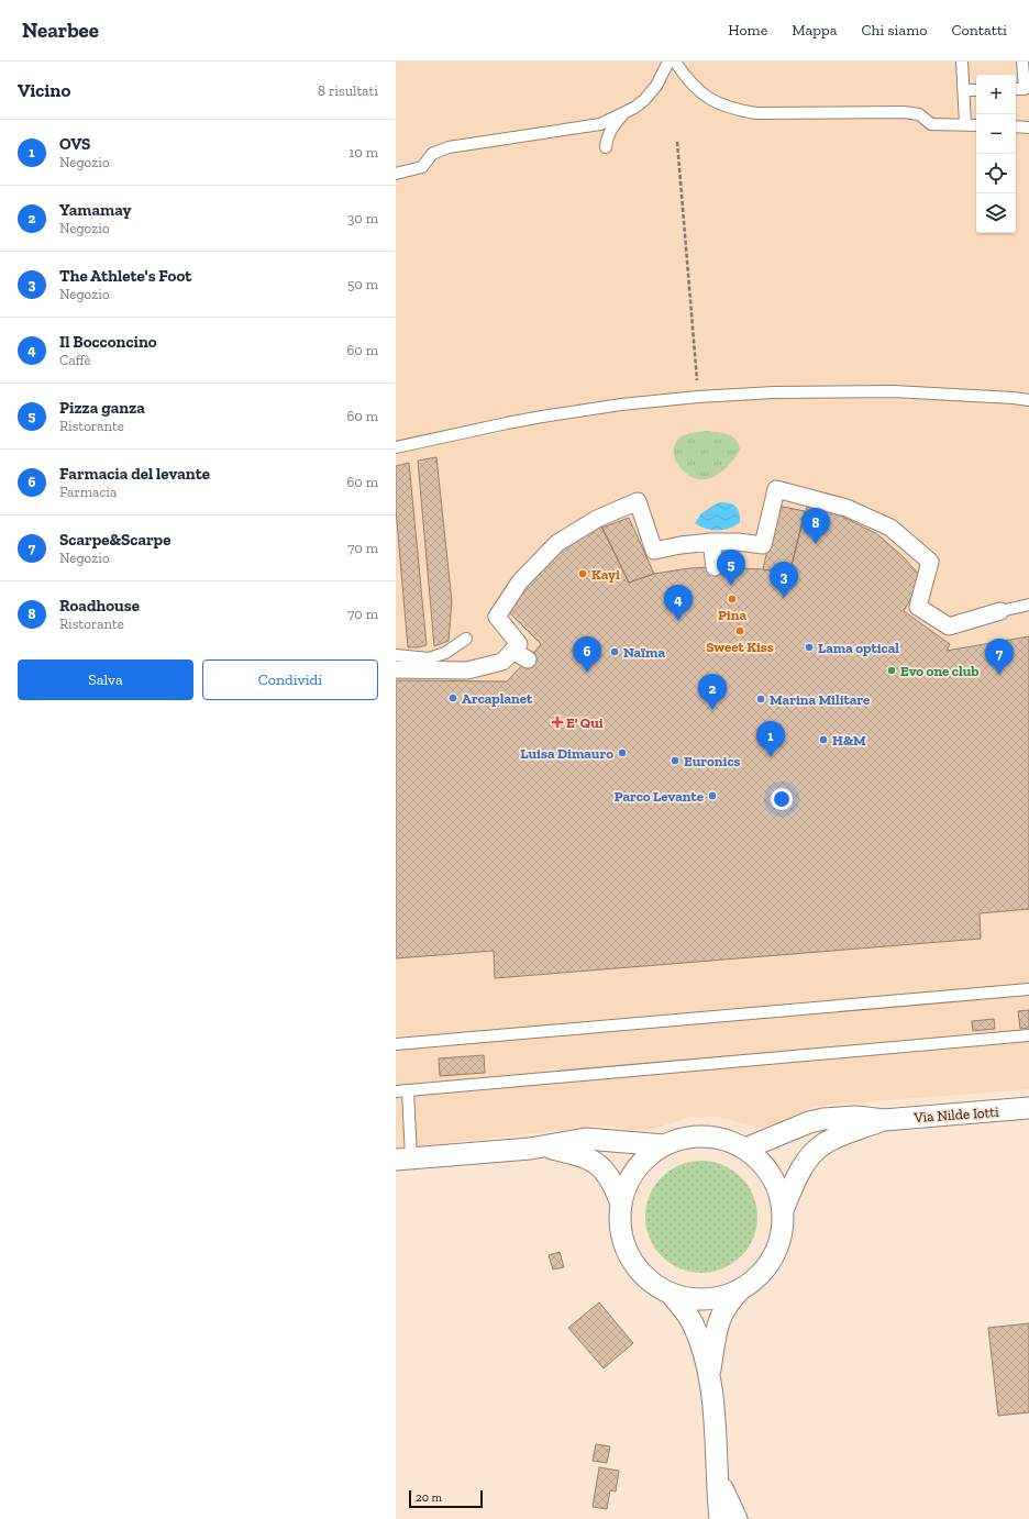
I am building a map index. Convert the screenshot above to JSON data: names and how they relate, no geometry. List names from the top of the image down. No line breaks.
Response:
{"streets":{"street":["Via Nilde Iotti"]},"places":{"other":["Kayi","Pina","Sweet Kiss","Lama optical","Naïma","Evo one club","Arcaplanet","Marina Militare","H&M","Luisa Dimauro","Euronics","Parco Levante"],"health":["E' Qui"]},"scale_bar":"20 m","page":{"header":"Nearbee","nav":["Home","Mappa","Chi siamo","Contatti"],"heading":["Vicino","8 risultati"],"map_buttons":["+","−"],"list":[{"mark":"1","name":"OVS","note":"Negozio","value":"10 m"},{"mark":"2","name":"Yamamay","note":"Negozio","value":"30 m"},{"mark":"3","name":"The Athlete's Foot","note":"Negozio","value":"50 m"},{"mark":"4","name":"Il Bocconcino","note":"Caffè","value":"60 m"},{"mark":"5","name":"Pizza ganza","note":"Ristorante","value":"60 m"},{"mark":"6","name":"Farmacia del levante","note":"Farmacia","value":"60 m"},{"mark":"7","name":"Scarpe&Scarpe","note":"Negozio","value":"70 m"},{"mark":"8","name":"Roadhouse","note":"Ristorante","value":"70 m"}],"pins":["8","5","3","4","6","7","2","1"],"buttons":["Salva","Condividi"],"scale":"20 m"}}
